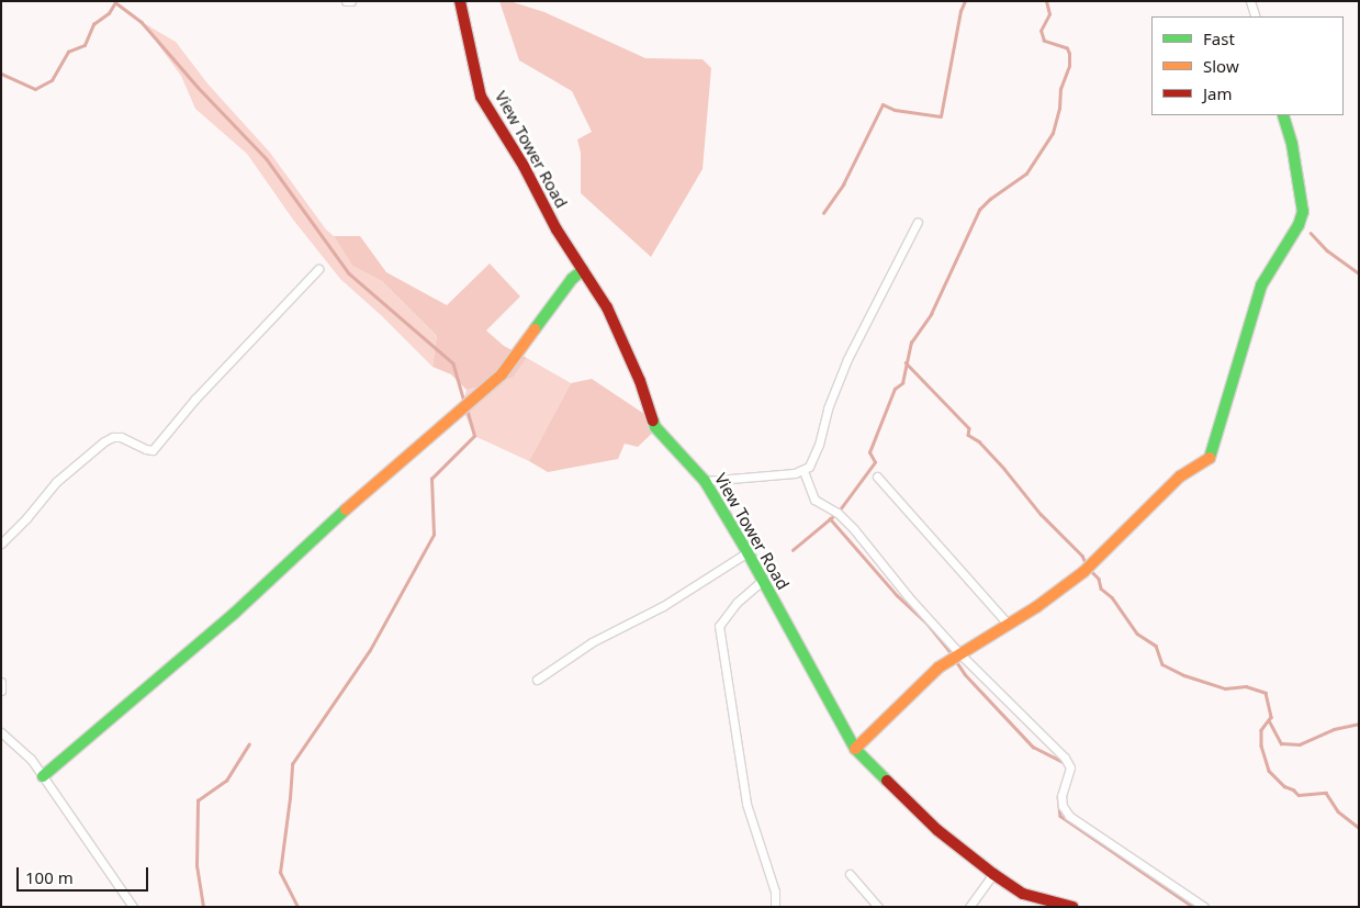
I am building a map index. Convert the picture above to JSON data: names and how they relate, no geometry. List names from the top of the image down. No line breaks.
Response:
{"streets":{"street":["View Tower Road"]},"legend":["Fast","Slow","Jam"],"scale_bar":"100 m"}
